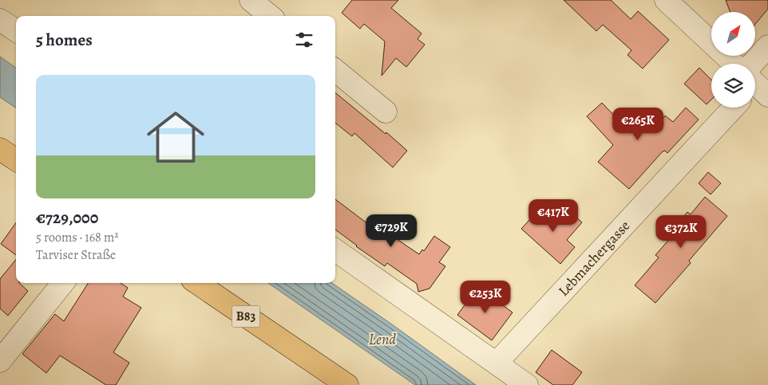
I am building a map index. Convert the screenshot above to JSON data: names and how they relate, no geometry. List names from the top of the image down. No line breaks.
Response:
{"streets":{"main road":["B83"],"street":["Lebmachergasse"]},"water":["Lend"],"north":"top right","page":{"heading":"5 homes","list":[{"name":"€729,000","note":"5 rooms · 168 m² · Tarviser Straße"}],"price":["€265K","€417K","€729K","€372K","€253K"]}}
